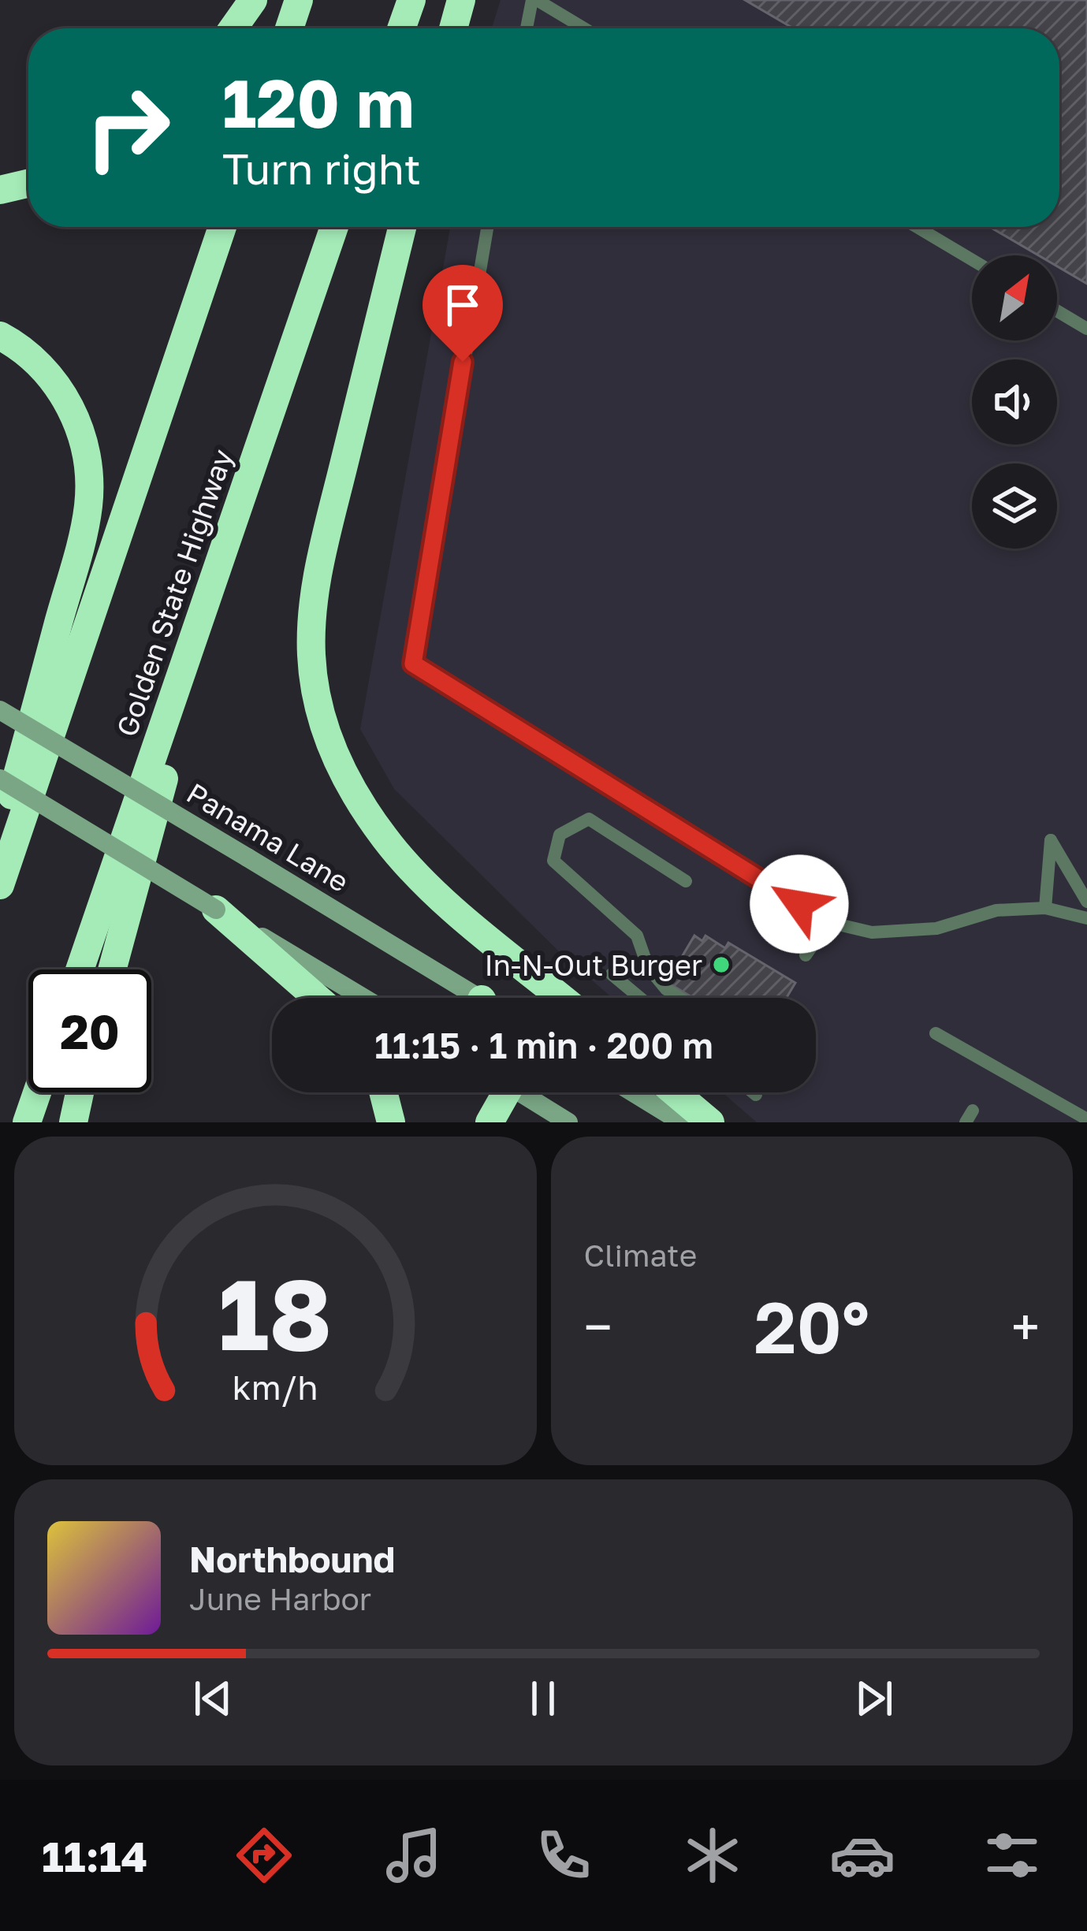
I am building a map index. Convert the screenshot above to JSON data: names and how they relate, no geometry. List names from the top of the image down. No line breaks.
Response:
{"streets":{"highway":["Golden State Highway"],"main road":["Panama Lane"]},"places":["In-N-Out Burger"],"north":"top right","page":{"turn":["120 m","Turn right"],"limit":"20","trip":"11:15 · 1 min · 200 m","tile":"Climate","heat":["−","20°","+"],"song":["Northbound","June Harbor"],"tabs":"11:14","gauge":["18","km/h"]}}
